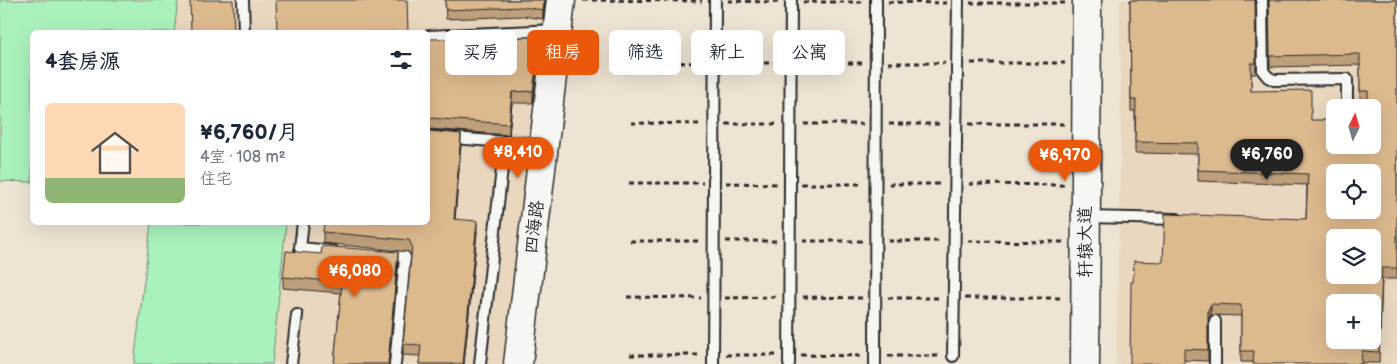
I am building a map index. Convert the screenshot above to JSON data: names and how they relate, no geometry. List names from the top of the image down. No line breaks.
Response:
{"streets":{"street":["四海路","轩辕大道"]},"north":"top","page":{"chip":["买房","租房","筛选","新上","公寓"],"heading":"4套房源","list":[{"name":"¥6,760/月","note":"4室 · 108 m² · 住宅"}],"map_buttons":"+","price":["¥8,410","¥6,760","¥6,970","¥6,080"]}}
